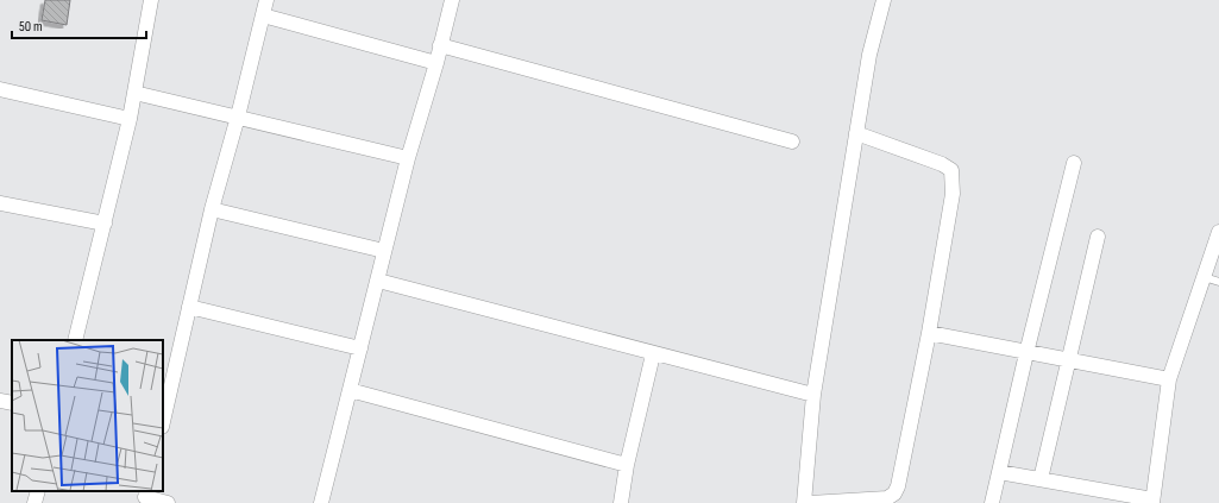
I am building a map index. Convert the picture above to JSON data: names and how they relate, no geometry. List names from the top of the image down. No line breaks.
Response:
{"scale_bar":"50 m"}
